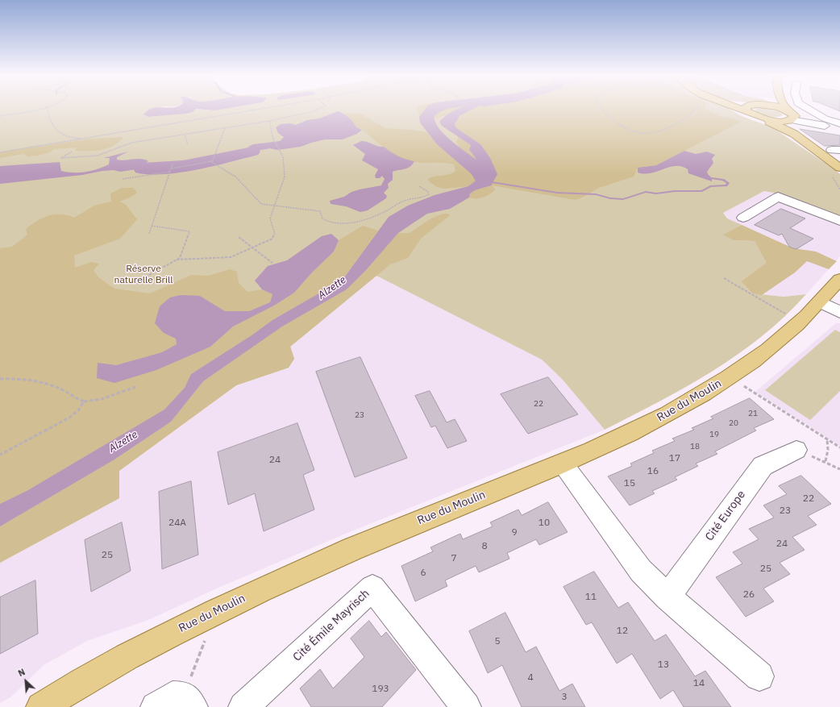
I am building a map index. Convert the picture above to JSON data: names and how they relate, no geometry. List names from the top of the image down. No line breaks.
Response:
{"streets":{"main road":["Rue du Moulin"],"street":["Cité Europe","Cité Émile Mayrisch"]},"water":["Alzette"],"parks":["Réserve naturelle Brill"],"house_numbers":["22","21","23","20","19","18","17","24","16","15","22","23","24A","10","9","24","8","25","7","25","6","26","11","12","5","13","4","14","193","3"],"north":"top left"}
